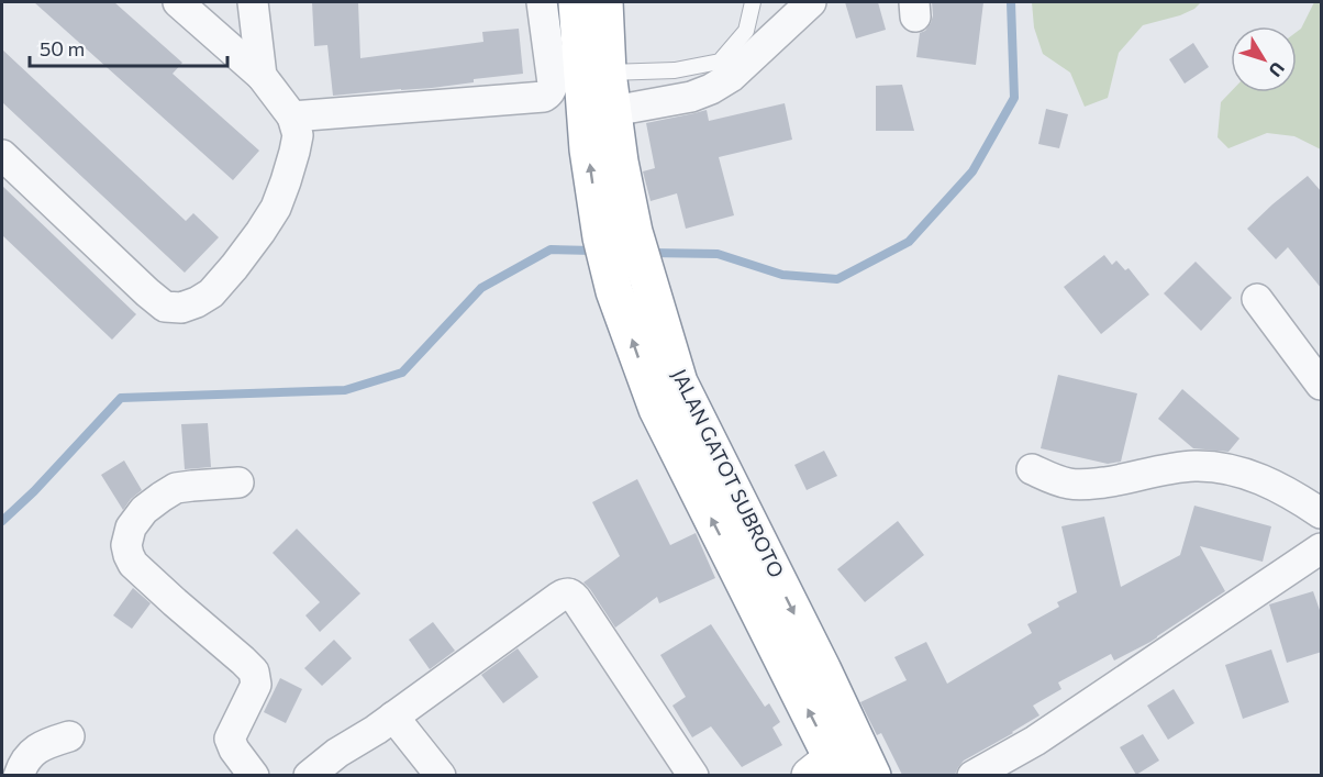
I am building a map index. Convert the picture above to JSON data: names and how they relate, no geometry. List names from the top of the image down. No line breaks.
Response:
{"streets":{"highway":["JALAN GATOT SUBROTO"]},"scale_bar":"50 m","north":"bottom right"}
